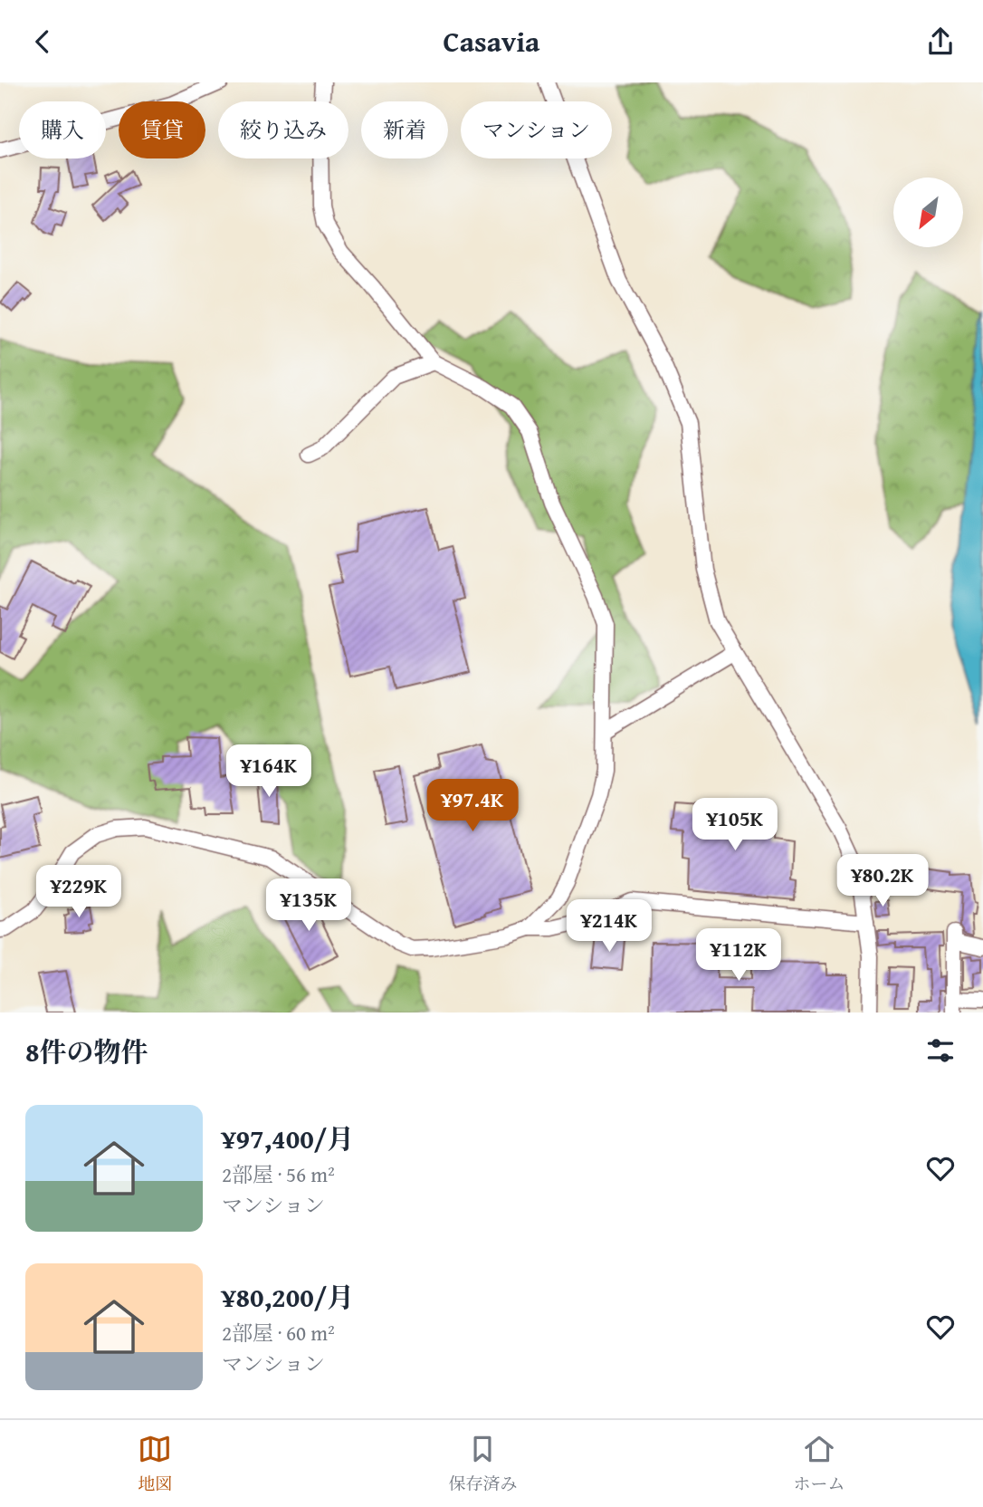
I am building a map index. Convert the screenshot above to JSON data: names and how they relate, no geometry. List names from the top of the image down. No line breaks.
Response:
{"north":"bottom left","page":{"header":"Casavia","chip":["購入","賃貸","絞り込み","新着","マンション"],"price":["¥164K","¥97.4K","¥105K","¥80.2K","¥229K","¥135K","¥214K","¥112K"],"heading":"8件の物件","list":[{"name":"¥97,400/月","note":"2部屋 · 56 m² · マンション"},{"name":"¥80,200/月","note":"2部屋 · 60 m² · マンション"}],"tabs":["地図","保存済み","ホーム"]}}
